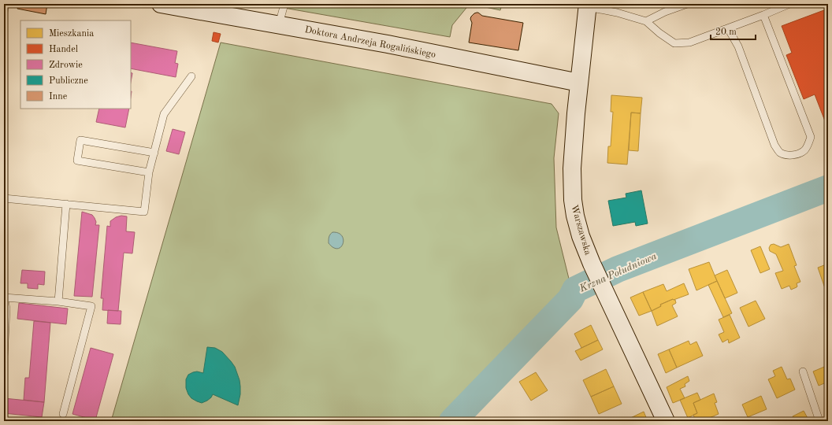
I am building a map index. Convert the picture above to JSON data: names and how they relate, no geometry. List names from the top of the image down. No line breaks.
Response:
{"streets":{"main road":["Doktora Andrzeja Rogalińskiego","Warszawska"]},"crossings":[["Doktora Andrzeja Rogalińskiego","Warszawska"]],"water":["Krzna Południowa"],"legend":["Mieszkania","Handel","Zdrowie","Publiczne","Inne"],"scale_bar":"20 m"}
